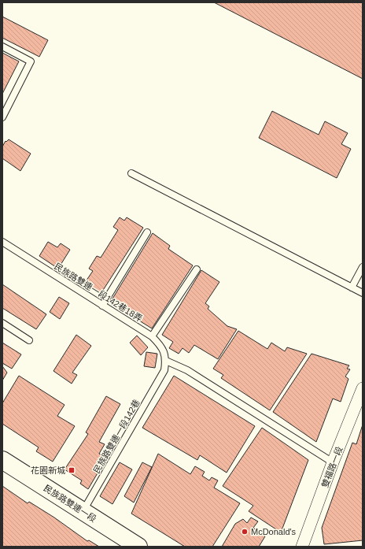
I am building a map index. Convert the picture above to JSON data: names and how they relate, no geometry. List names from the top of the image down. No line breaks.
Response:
{"streets":{"main road":["民族路雙連一段"],"street":["雙福路一段"],"lane":["民族路雙連一段142巷18弄","民族路雙連一段142巷"]},"crossings":[["民族路雙連一段142巷18弄","民族路雙連一段142巷"],["民族路雙連一段142巷","民族路雙連一段"]],"places":{"transit":["花園新城"],"other":["McDonald's"]}}
